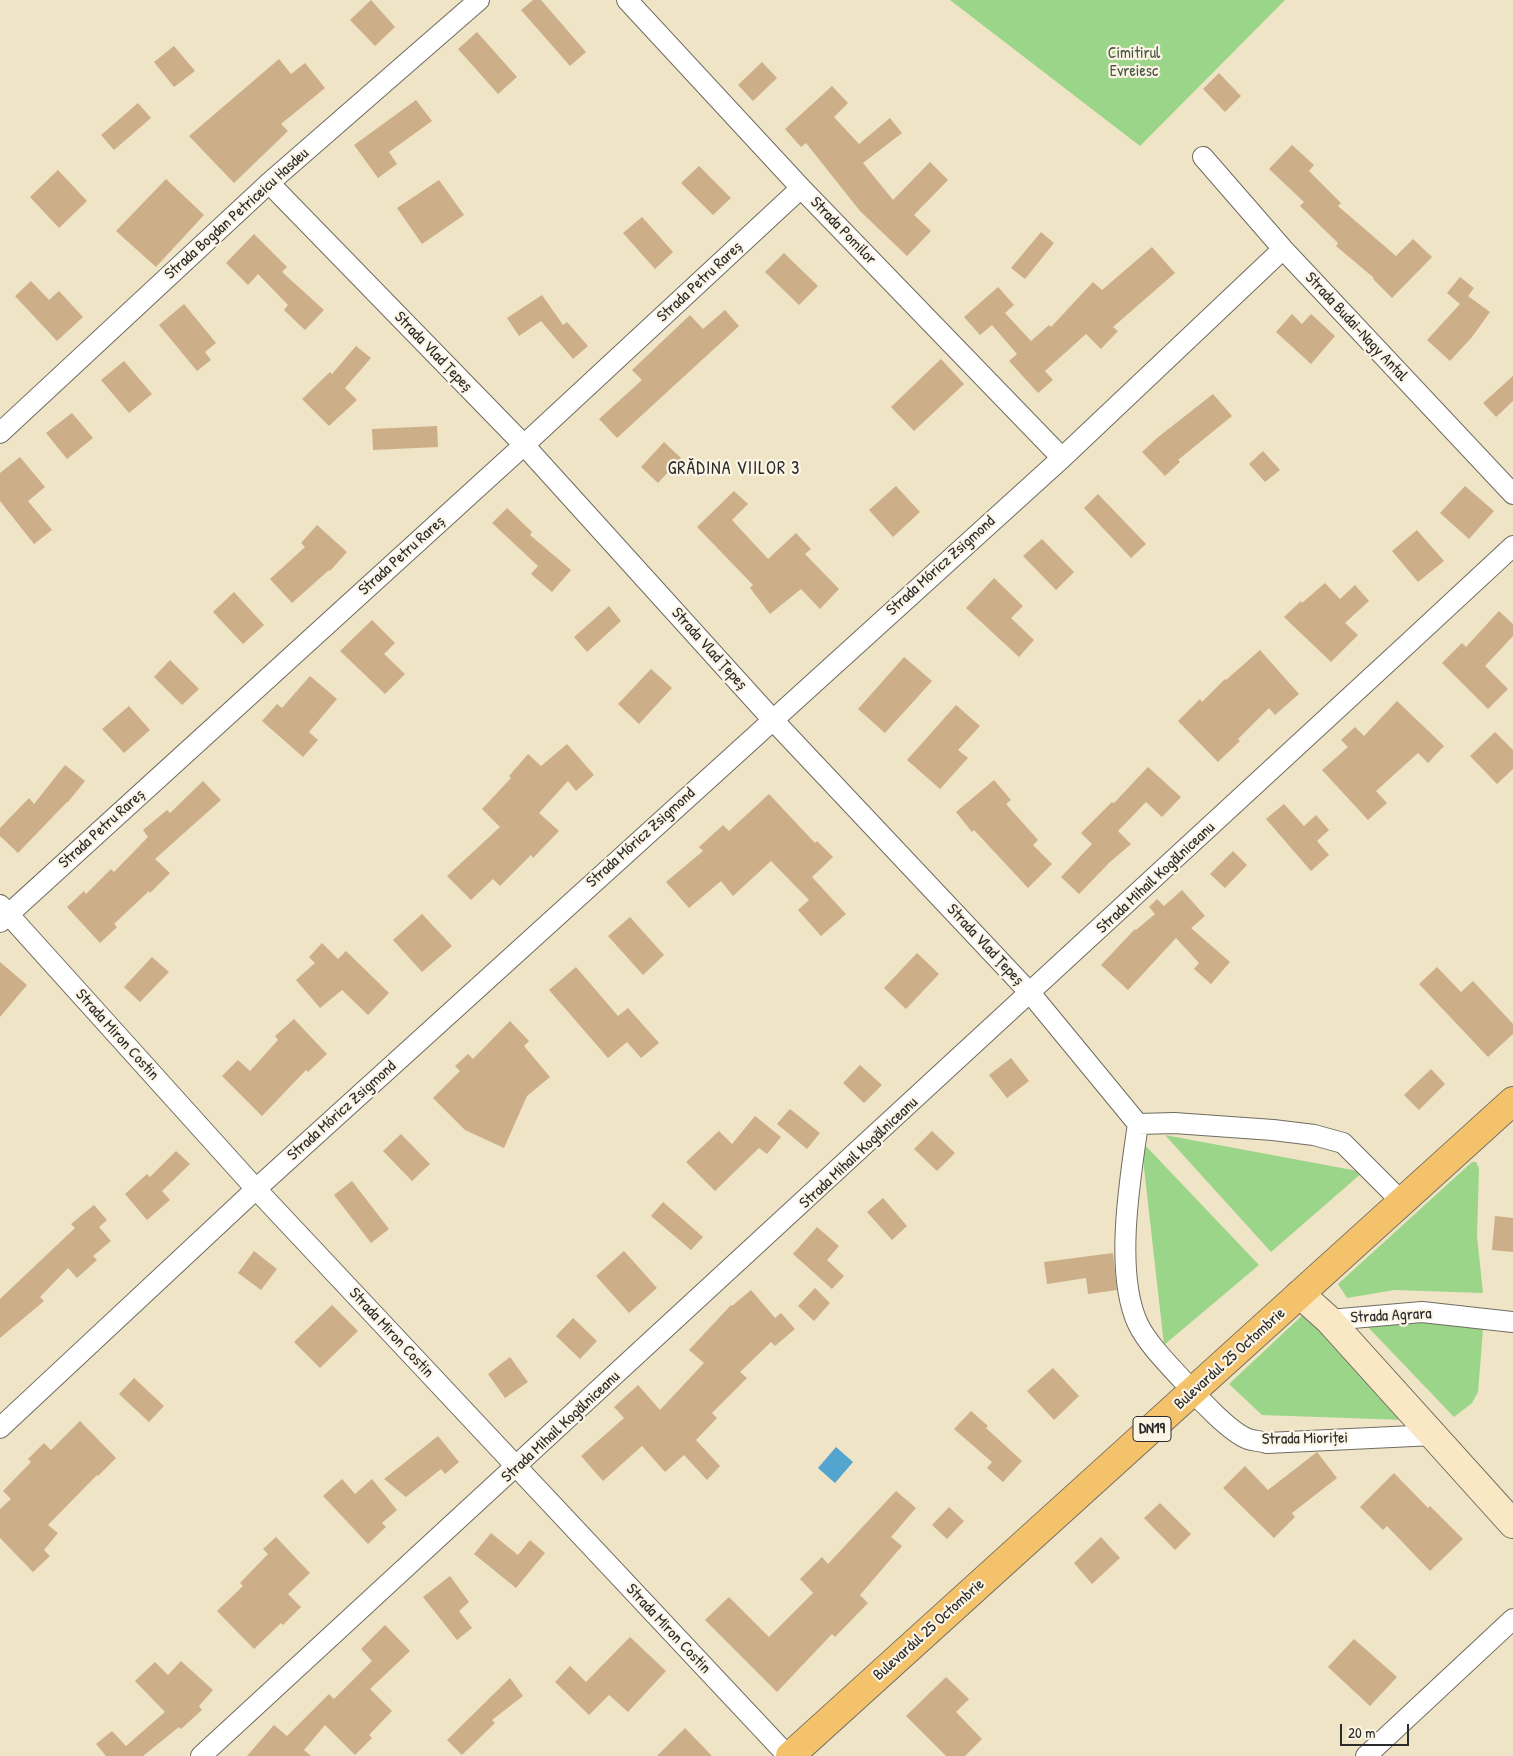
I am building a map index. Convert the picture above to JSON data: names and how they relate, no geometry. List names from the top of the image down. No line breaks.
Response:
{"streets":{"main road":["Bulevardul 25 Octombrie","DN19"],"street":["Strada Bogdan Petriceicu Hasdeu","Strada Pomilor","Strada Petru Rareș","Strada Budai-Nagy Antal","Strada Vlad Țepeș","Strada Móricz Zsigmond","Strada Mihail Kogălniceanu","Strada Miron Costin","Strada Agrara","Strada Mioriței"]},"crossings":[["Strada Bogdan Petriceicu Hasdeu","Strada Vlad Țepeș"],["Strada Pomilor","Strada Petru Rareș"],["Strada Pomilor","Strada Móricz Zsigmond"],["Strada Petru Rareș","Strada Vlad Țepeș"],["Strada Petru Rareș","Strada Miron Costin"],["Strada Budai-Nagy Antal","Strada Móricz Zsigmond"],["Strada Vlad Țepeș","Strada Móricz Zsigmond"],["Strada Vlad Țepeș","Strada Mihail Kogălniceanu"],["Strada Vlad Țepeș","Strada Mioriței"],["Strada Móricz Zsigmond","Strada Miron Costin"],["Strada Mihail Kogălniceanu","Strada Miron Costin"],["Strada Miron Costin","Bulevardul 25 Octombrie"],["Bulevardul 25 Octombrie","Strada Mioriței"]],"districts":["GRĂDINA VIILOR 3"],"parks":["Cimitirul Evreiesc"],"scale_bar":"20 m"}
